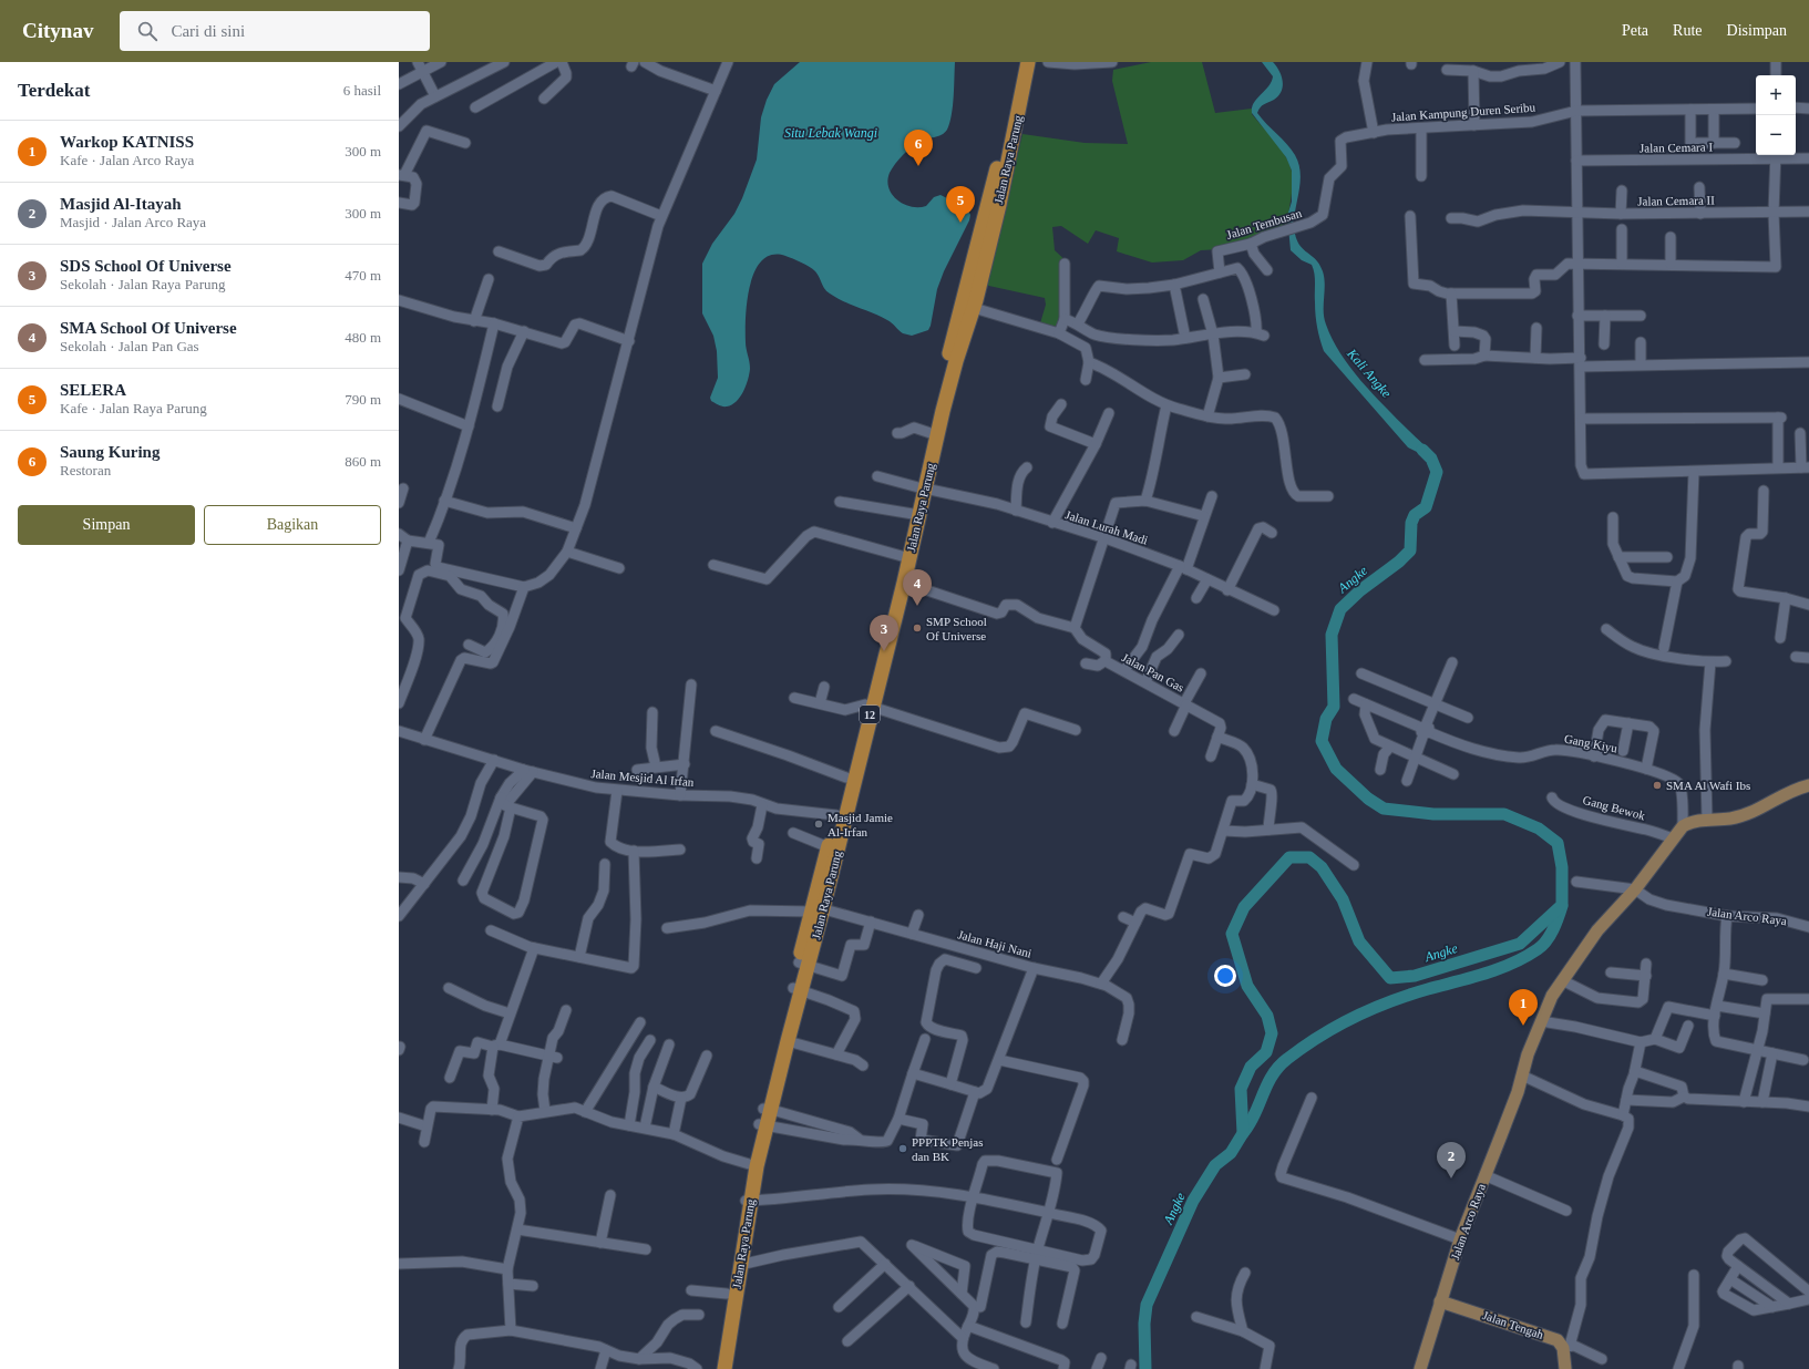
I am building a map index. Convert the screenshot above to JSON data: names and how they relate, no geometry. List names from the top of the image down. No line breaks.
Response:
{"streets":{"highway":["Jalan Raya Parung","12"],"main road":["Jalan Arco Raya","Jalan Tengah"],"street":["Jalan Kampung Duren Seribu","Jalan Cemara I","Jalan Cemara II","Jalan Tembusan","Jalan Lurah Madi","Jalan Pan Gas","Gang Kiyu","Jalan Mesjid Al Irfan","Gang Bewok","Jalan Haji Nani"]},"crossings":[["Jalan Kampung Duren Seribu","Jalan Tembusan"],["Jalan Raya Parung","Jalan Lurah Madi"],["Jalan Raya Parung","Jalan Pan Gas"],["Jalan Raya Parung","Jalan Mesjid Al Irfan"],["Jalan Raya Parung","Jalan Haji Nani"],["Gang Kiyu","Jalan Arco Raya"],["Gang Bewok","Jalan Arco Raya"],["Jalan Arco Raya","Jalan Tengah"]],"water":["Situ Lebak Wangi","Kali Angke","Angke"],"places":["SMP School Of Universe","SMA Al Wafi Ibs","Masjid Jamie Al-Irfan","PPPTK Penjas dan BK"],"page":{"header":"Citynav","search":"Cari di sini","nav":["Peta","Rute","Disimpan"],"heading":["Terdekat","6 hasil"],"map_buttons":["+","−"],"list":[{"mark":"1","name":"Warkop KATNISS","note":"Kafe · Jalan Arco Raya","value":"300 m"},{"mark":"2","name":"Masjid Al-Itayah","note":"Masjid · Jalan Arco Raya","value":"300 m"},{"mark":"3","name":"SDS School Of Universe","note":"Sekolah · Jalan Raya Parung","value":"470 m"},{"mark":"4","name":"SMA School Of Universe","note":"Sekolah · Jalan Pan Gas","value":"480 m"},{"mark":"5","name":"SELERA","note":"Kafe · Jalan Raya Parung","value":"790 m"},{"mark":"6","name":"Saung Kuring","note":"Restoran","value":"860 m"}],"pins":["6","5","4","3","1","2"],"buttons":["Simpan","Bagikan"]}}
